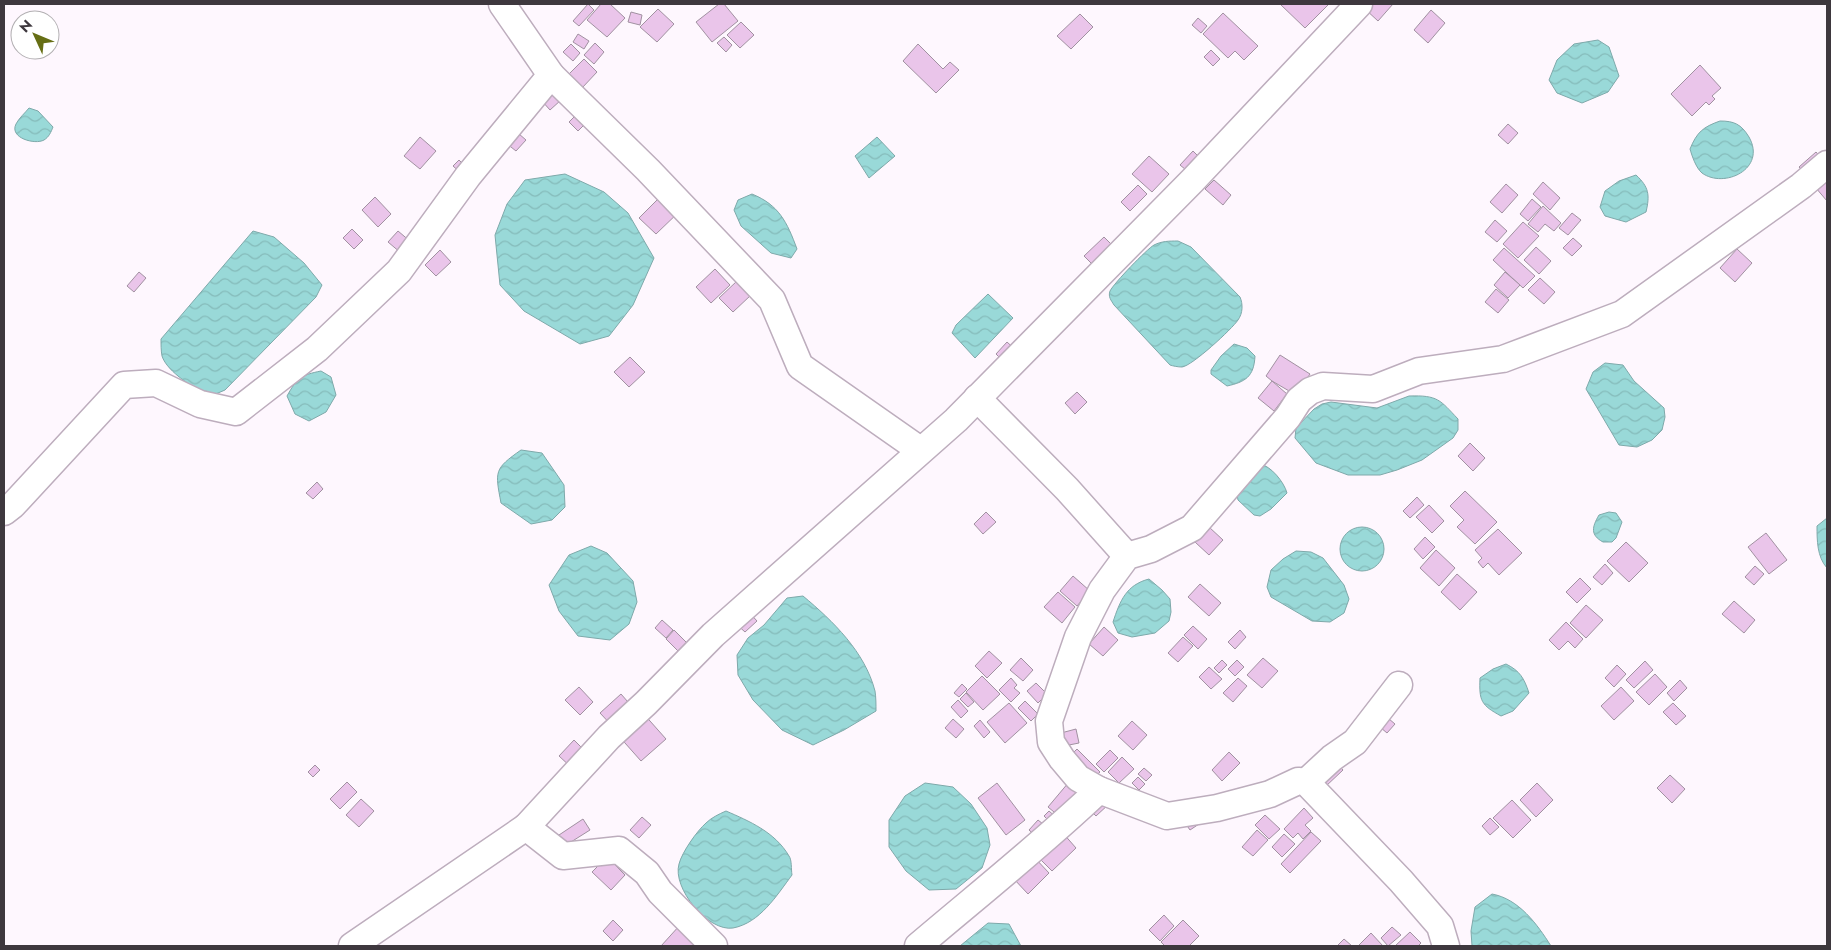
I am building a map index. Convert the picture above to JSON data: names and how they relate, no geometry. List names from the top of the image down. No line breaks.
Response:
{"north":"top left"}
